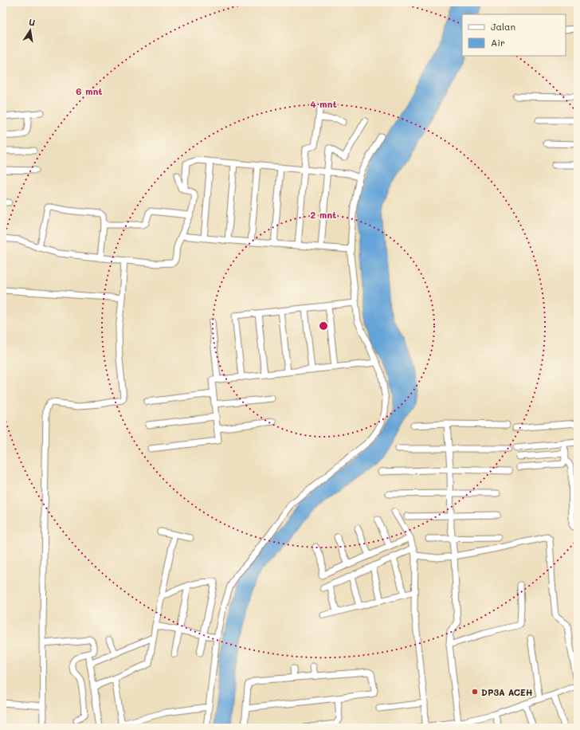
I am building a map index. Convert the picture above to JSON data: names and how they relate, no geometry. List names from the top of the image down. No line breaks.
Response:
{"places":["DP3A ACEH"],"legend":["Jalan","Air"],"north":"top","rings":["6 mnt","4 mnt","2 mnt"]}
